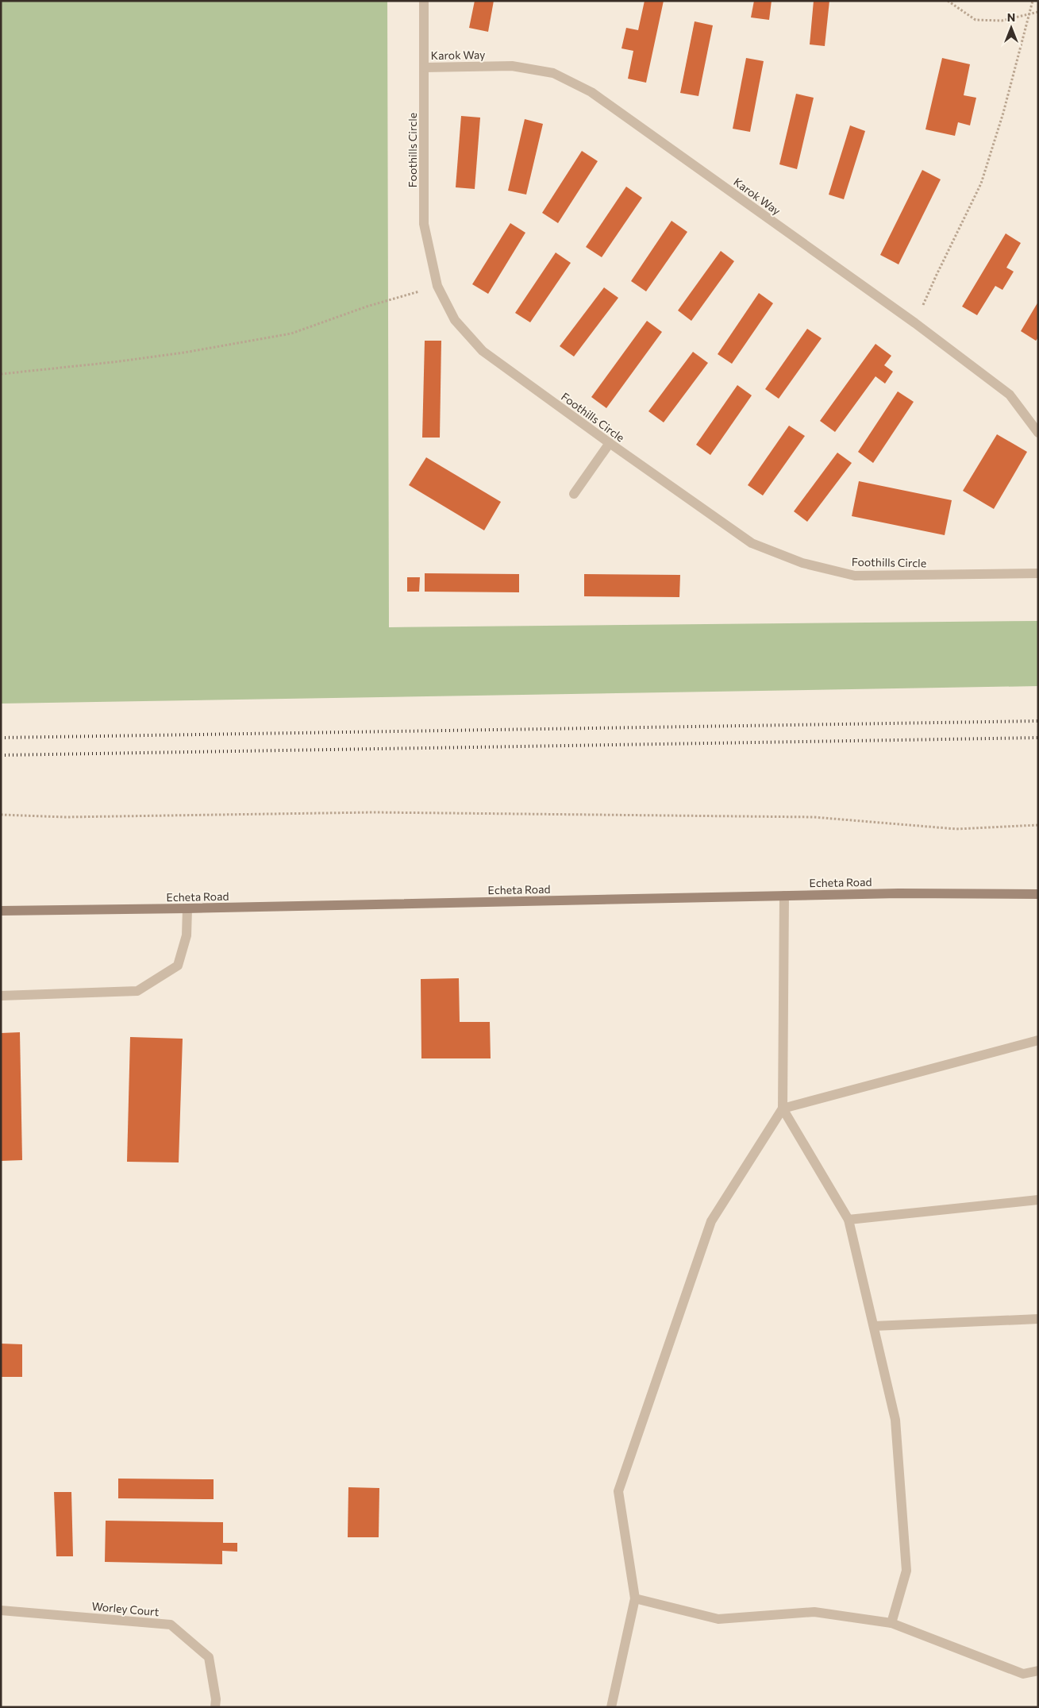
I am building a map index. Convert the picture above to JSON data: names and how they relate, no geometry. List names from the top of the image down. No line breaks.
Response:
{"streets":{"street":["Karok Way","Foothills Circle","Echeta Road","Worley Court"]},"crossings":[["Karok Way","Foothills Circle"]],"north":"top"}
